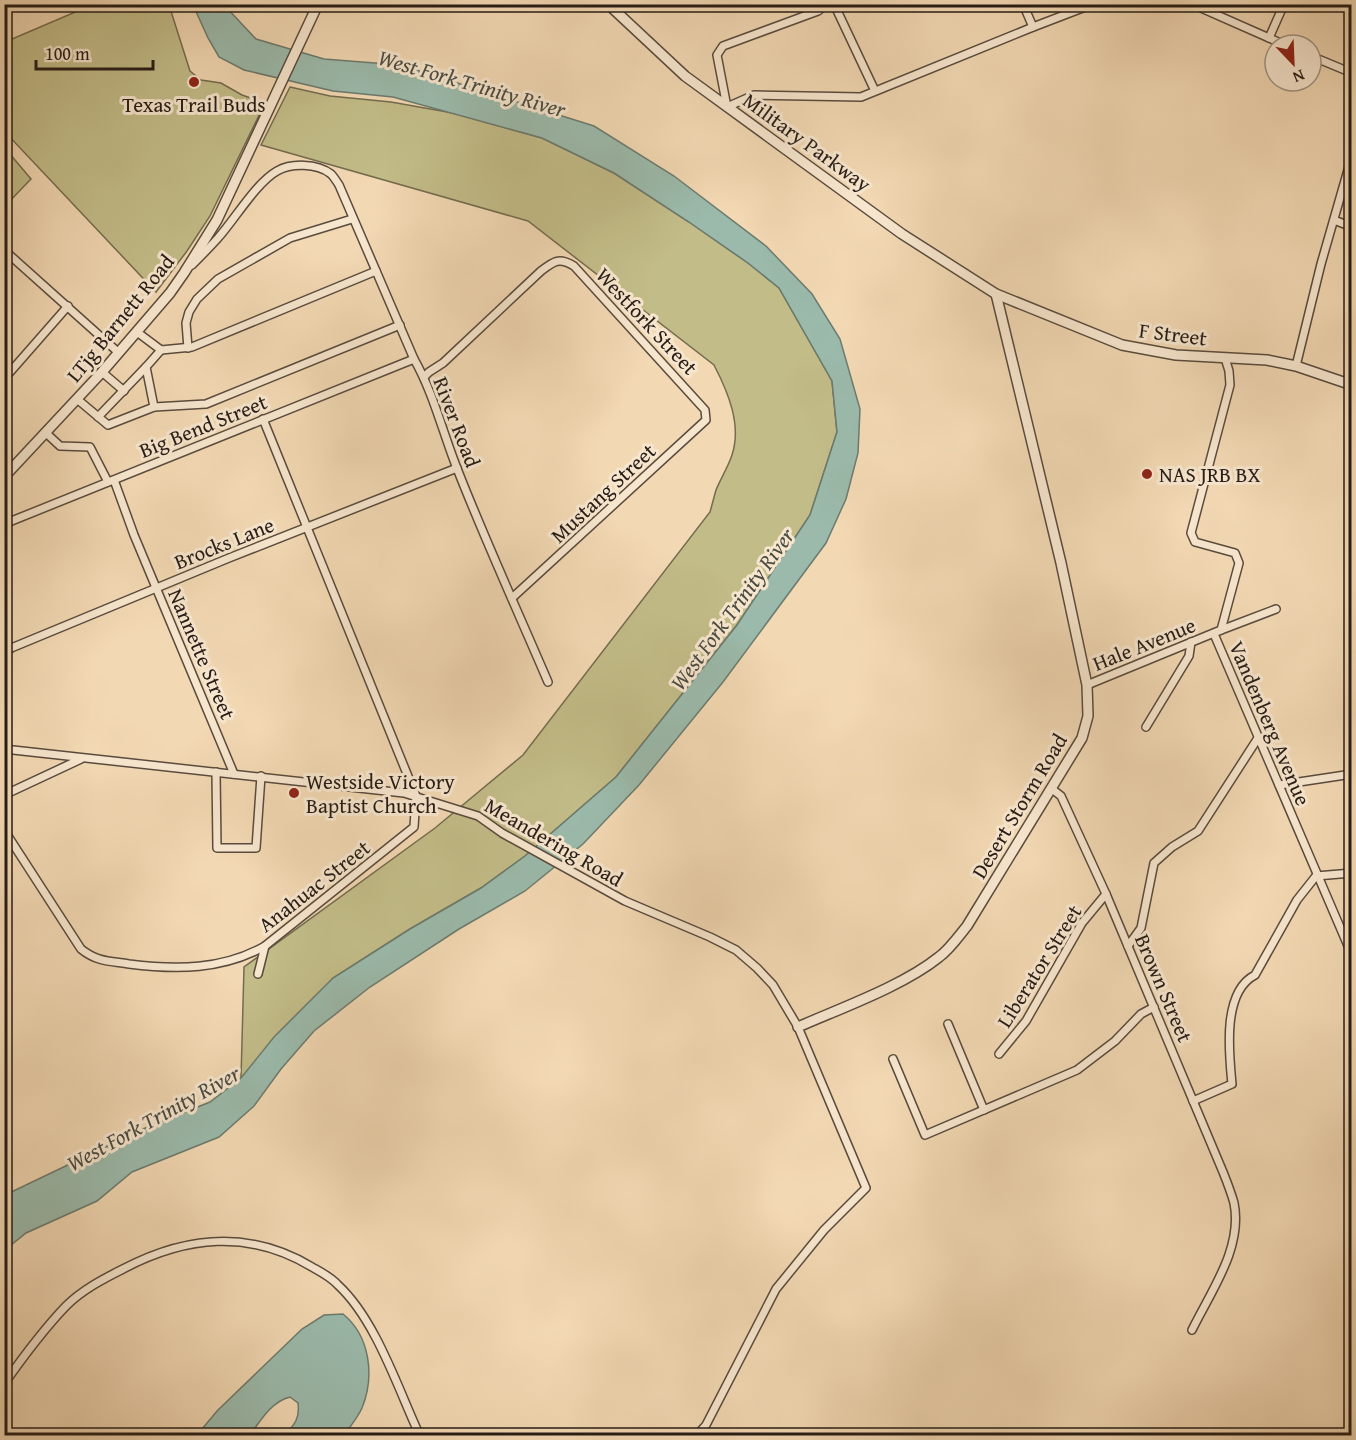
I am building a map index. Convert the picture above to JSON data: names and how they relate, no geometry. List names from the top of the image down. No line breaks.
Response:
{"streets":{"street":["Military Parkway","LTjg Barnett Road","Westfork Street","F Street","River Road","Big Bend Street","Mustang Street","Brocks Lane","Hale Avenue","Nannette Street","Vandenberg Avenue","Desert Storm Road","Meandering Road","Anahuac Street","Liberator Street","Brown Street"]},"crossings":[["Military Parkway","F Street"],["Military Parkway","Desert Storm Road"],["LTjg Barnett Road","River Road"],["LTjg Barnett Road","Nannette Street"],["Westfork Street","River Road"],["Westfork Street","Mustang Street"],["F Street","Vandenberg Avenue"],["F Street","Desert Storm Road"],["River Road","Big Bend Street"],["River Road","Mustang Street"],["River Road","Brocks Lane"],["Big Bend Street","Nannette Street"],["Big Bend Street","Anahuac Street"],["Brocks Lane","Nannette Street"],["Brocks Lane","Anahuac Street"],["Hale Avenue","Vandenberg Avenue"],["Hale Avenue","Desert Storm Road"],["Nannette Street","Meandering Road"],["Desert Storm Road","Meandering Road"],["Desert Storm Road","Brown Street"],["Meandering Road","Anahuac Street"],["Liberator Street","Brown Street"]],"water":["West Fork Trinity River"],"places":["Texas Trail Buds","NAS JRB BX","Westside Victory Baptist Church"],"scale_bar":"100 m","north":"bottom right"}
